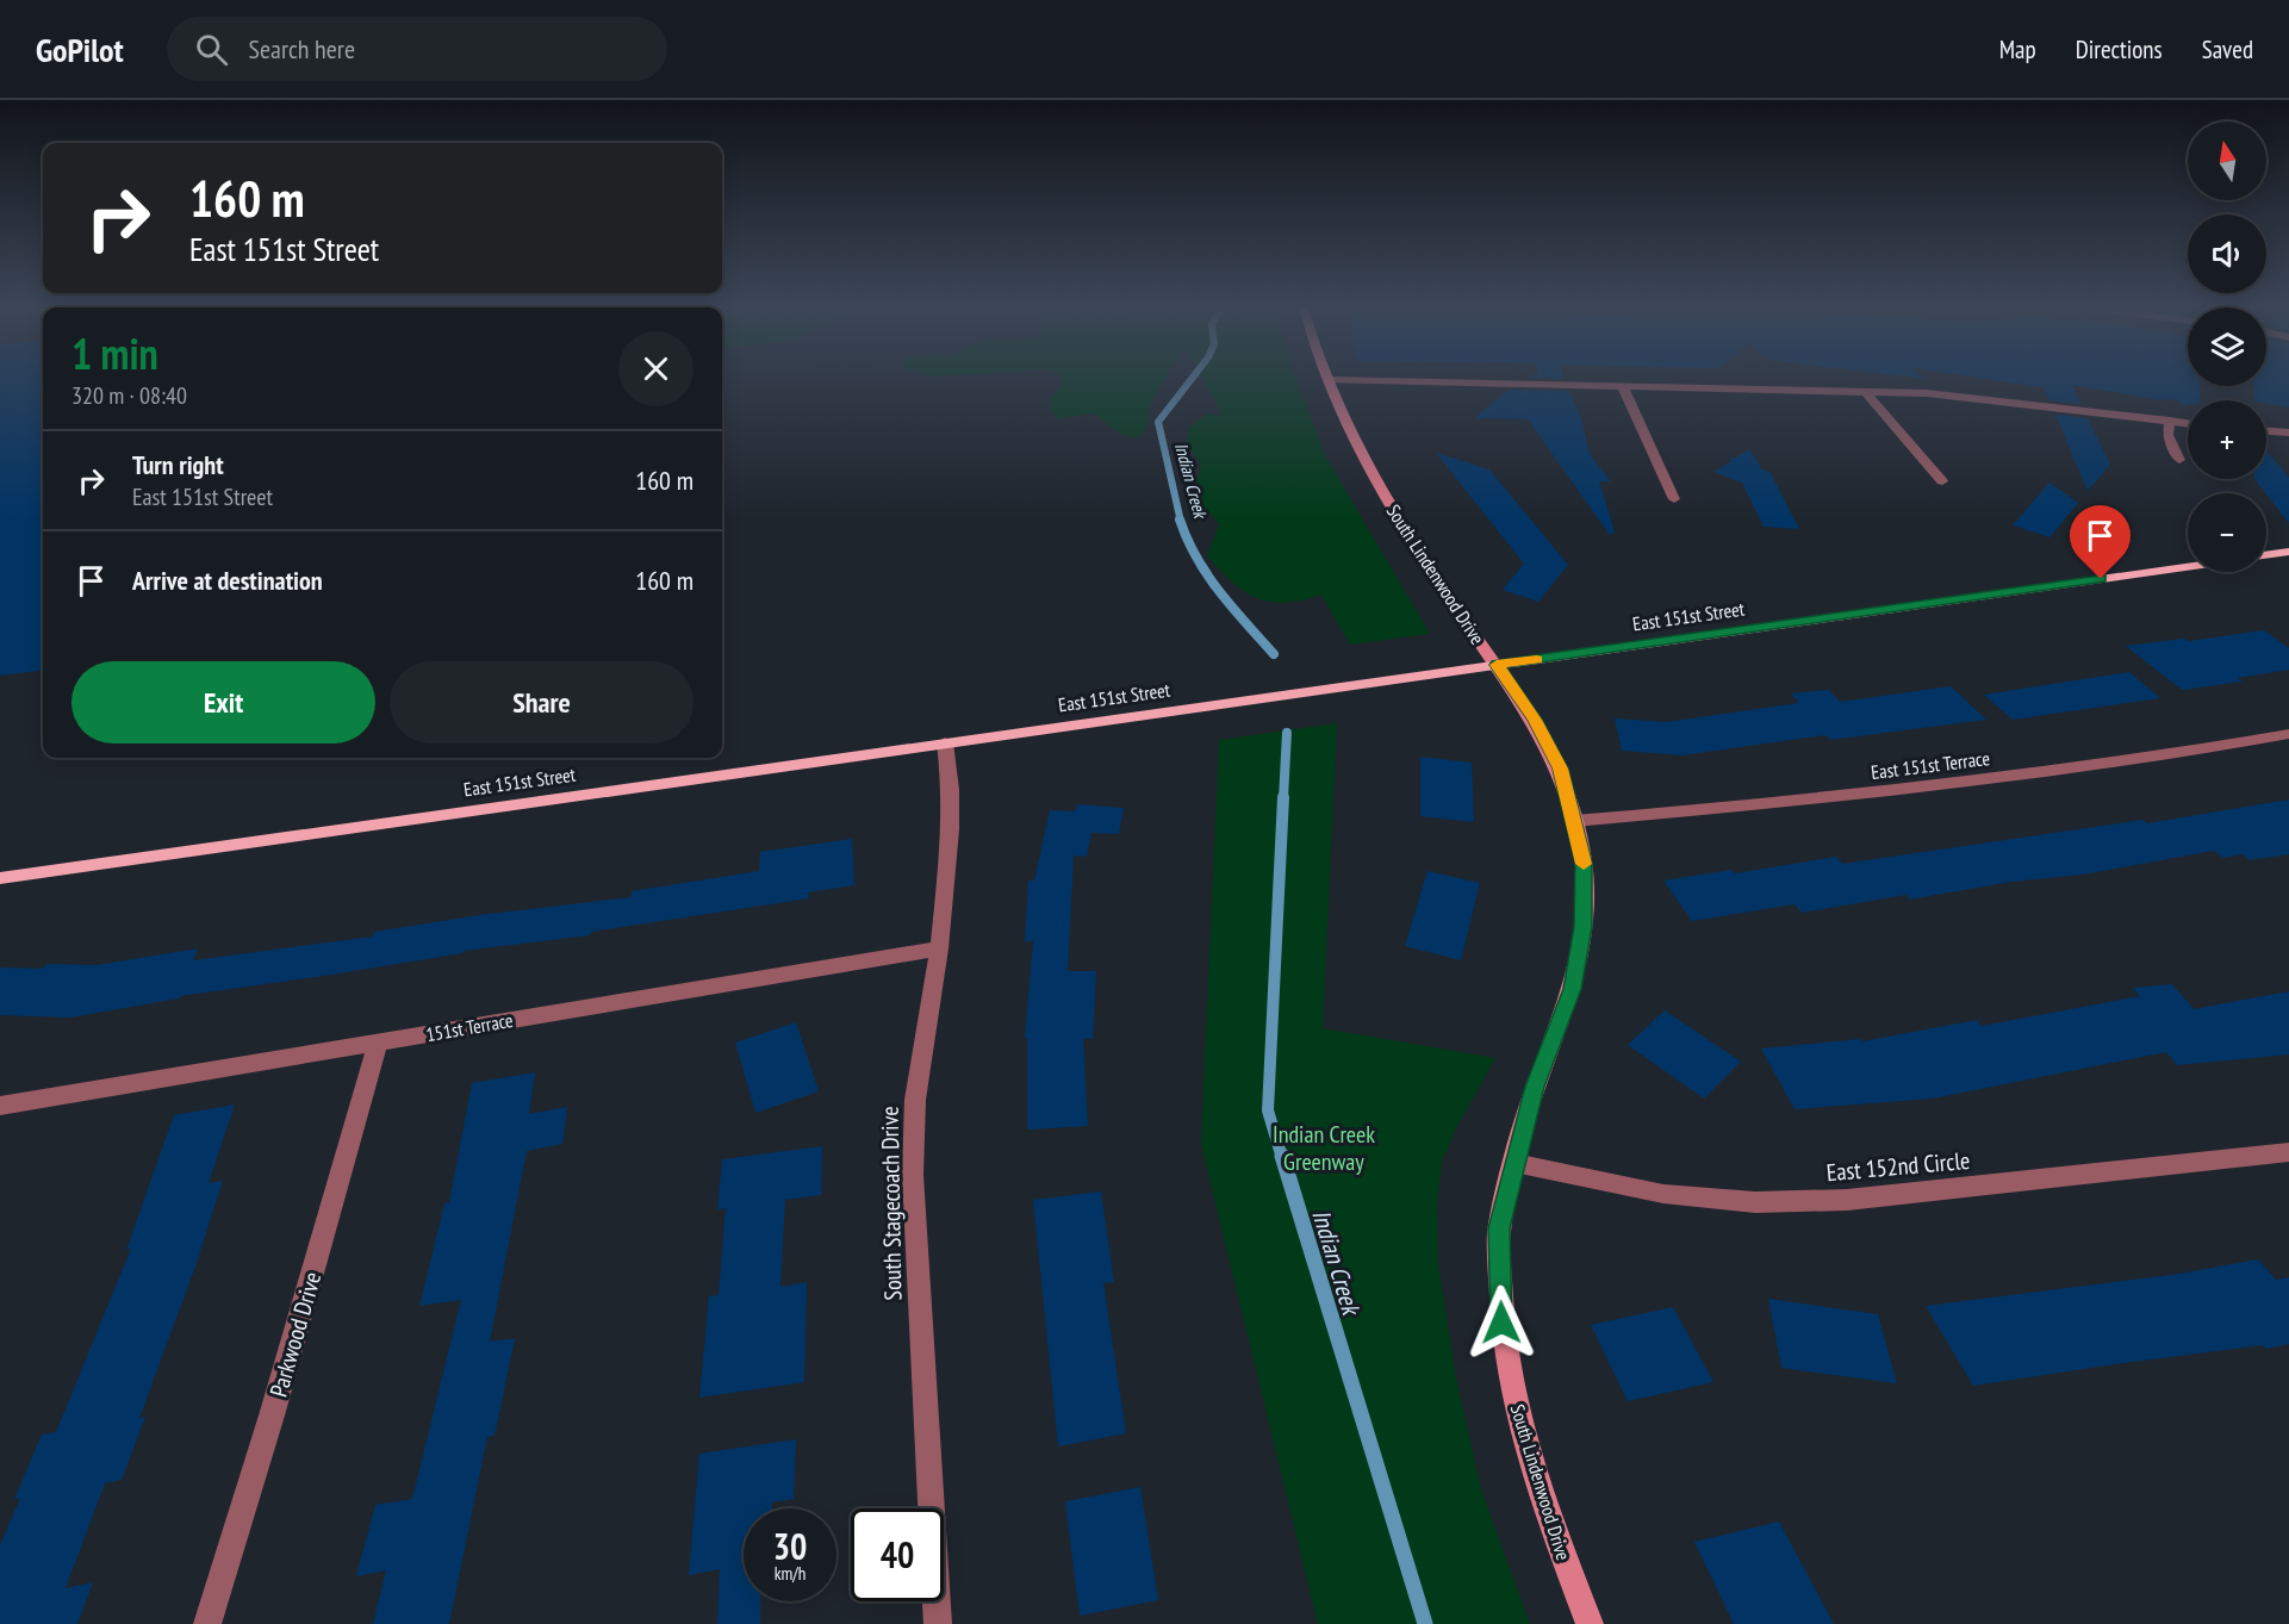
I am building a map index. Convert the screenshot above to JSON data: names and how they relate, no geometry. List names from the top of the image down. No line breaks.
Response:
{"streets":{"main road":["East 151st Street"],"street":["South Lindenwood Drive","East 151st Terrace","151st Terrace","East 152nd Circle","South Stagecoach Drive","Parkwood Drive"]},"crossings":[["South Lindenwood Drive","East 151st Street"],["South Lindenwood Drive","East 151st Terrace"],["South Lindenwood Drive","East 152nd Circle"],["East 151st Street","South Stagecoach Drive"],["151st Terrace","South Stagecoach Drive"],["151st Terrace","Parkwood Drive"]],"water":["Indian Creek"],"parks":["Indian Creek Greenway"],"north":"top","page":{"header":"GoPilot","search":"Search here","nav":["Map","Directions","Saved"],"map_buttons":["+","−"],"turn":["160 m","East 151st Street"],"heading":["1 min","320 m · 08:40"],"list":[{"name":"Turn right","note":"East 151st Street","value":"160 m"},{"name":"Arrive at destination","value":"160 m"}],"buttons":["Exit","Share"],"speed":"30 km/h","limit":"40"}}
